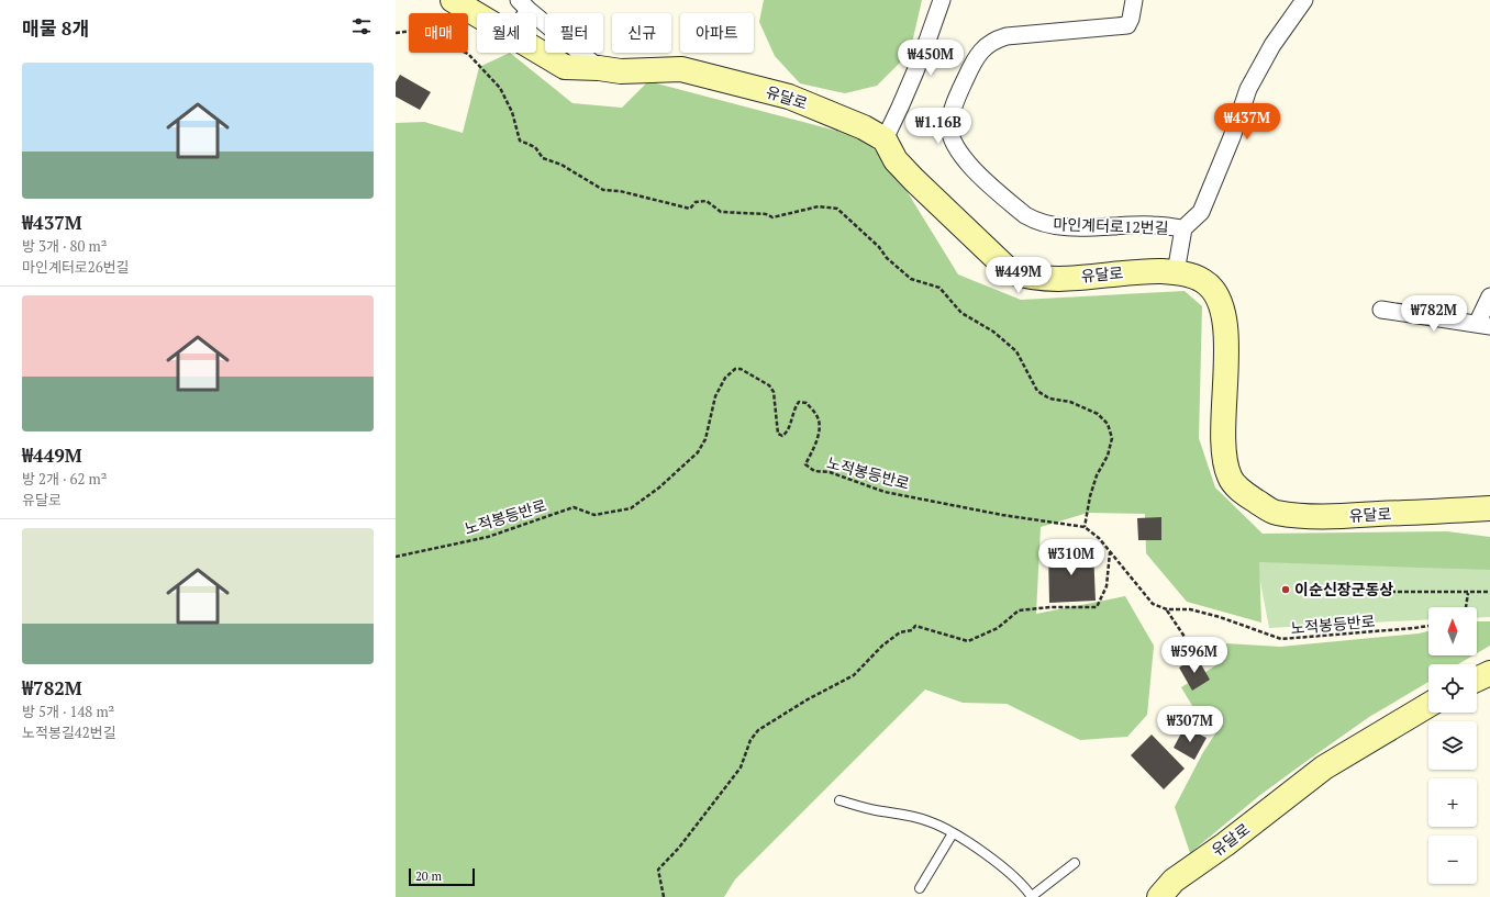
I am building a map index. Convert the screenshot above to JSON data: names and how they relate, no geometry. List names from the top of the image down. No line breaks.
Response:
{"streets":{"street":["유달로","마인계터로12번길"],"path":["노적봉등반로"]},"places":["이순신장군동상"],"scale_bar":"20 m","north":"top","page":{"heading":"매물 8개","chip":["매매","월세","필터","신규","아파트"],"price":["₩450M","₩437M","₩1.16B","₩449M","₩782M","₩310M","₩596M","₩307M"],"list":[{"name":"₩437M","note":"방 3개 · 80 m² · 마인계터로26번길"},{"name":"₩449M","note":"방 2개 · 62 m² · 유달로"},{"name":"₩782M","note":"방 5개 · 148 m² · 노적봉길42번길"}],"map_buttons":["+","−"],"scale":"20 m"}}
